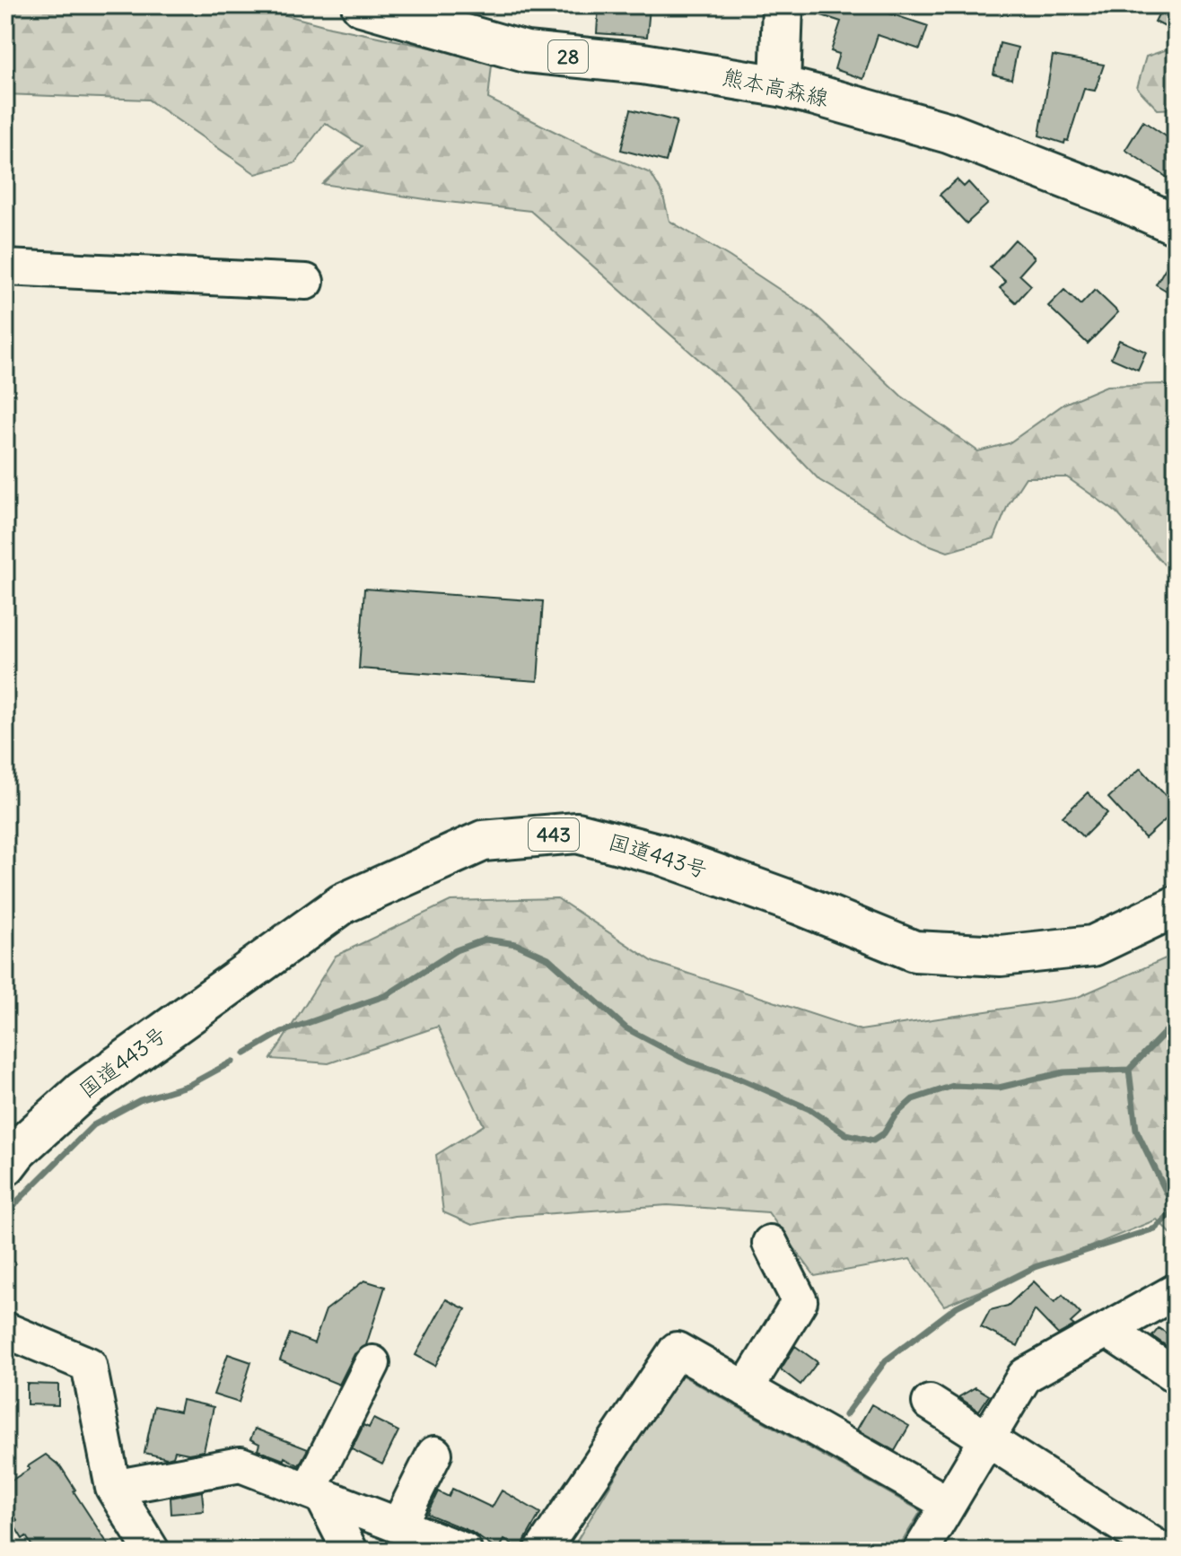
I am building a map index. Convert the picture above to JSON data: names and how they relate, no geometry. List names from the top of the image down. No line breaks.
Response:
{"streets":{"main road":["28","熊本高森線","443","国道443号"]}}
